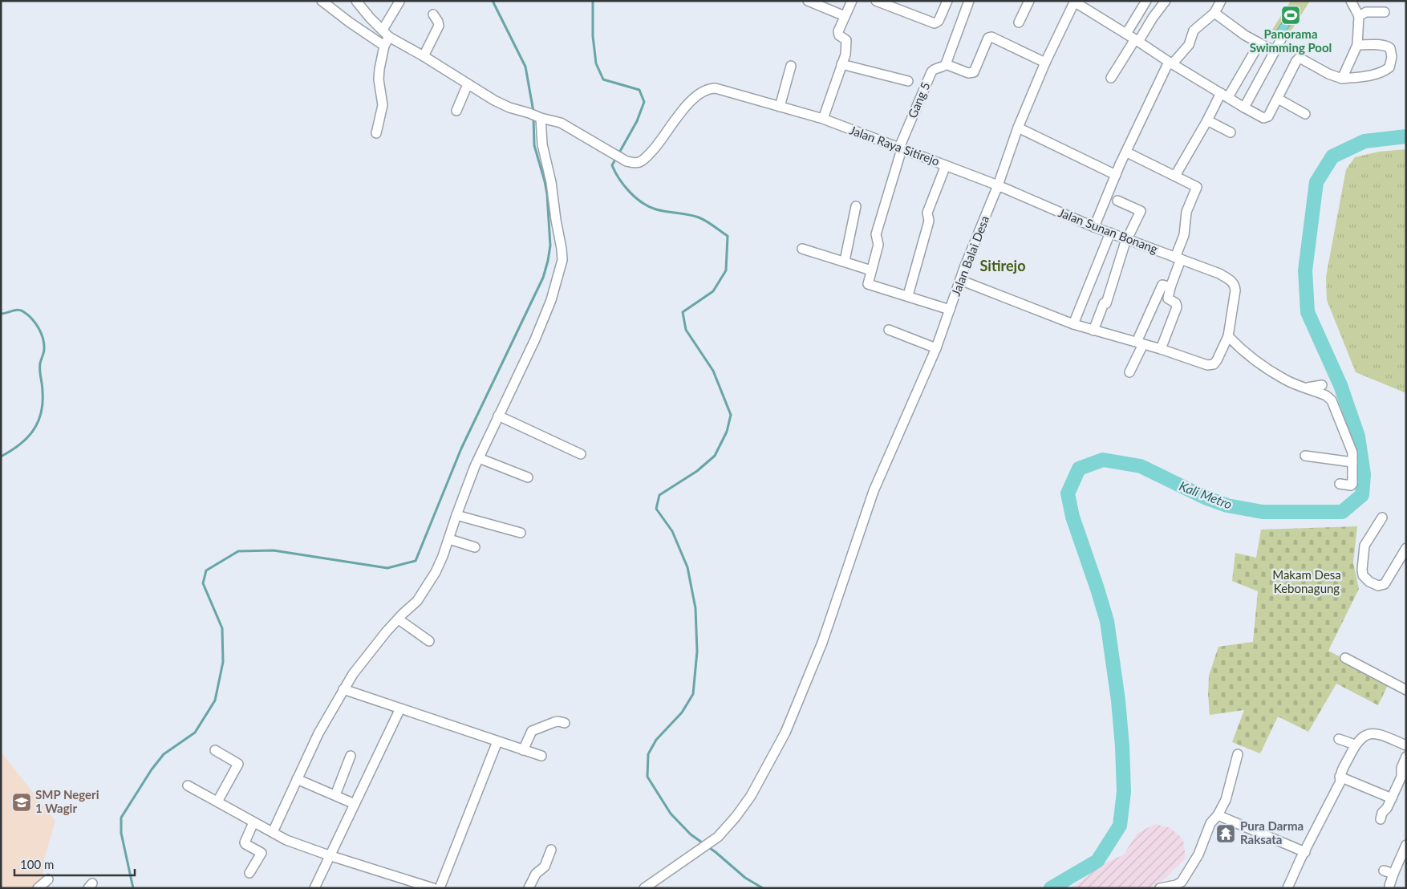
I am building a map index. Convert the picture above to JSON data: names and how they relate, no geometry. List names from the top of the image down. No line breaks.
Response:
{"streets":{"street":["Gang 5","Jalan Raya Sitirejo","Jalan Sunan Bonang","Jalan Balai Desa"]},"crossings":[["Gang 5","Jalan Raya Sitirejo"],["Jalan Raya Sitirejo","Jalan Sunan Bonang"],["Jalan Raya Sitirejo","Jalan Balai Desa"],["Jalan Sunan Bonang","Jalan Balai Desa"]],"districts":["Sitirejo"],"water":["Kali Metro"],"parks":["Makam Desa Kebonagung"],"places":{"sports":["Panorama Swimming Pool"],"school or university":["SMP Negeri 1 Wagir"],"temple":["Pura Darma Raksata"]},"scale_bar":"100 m"}
